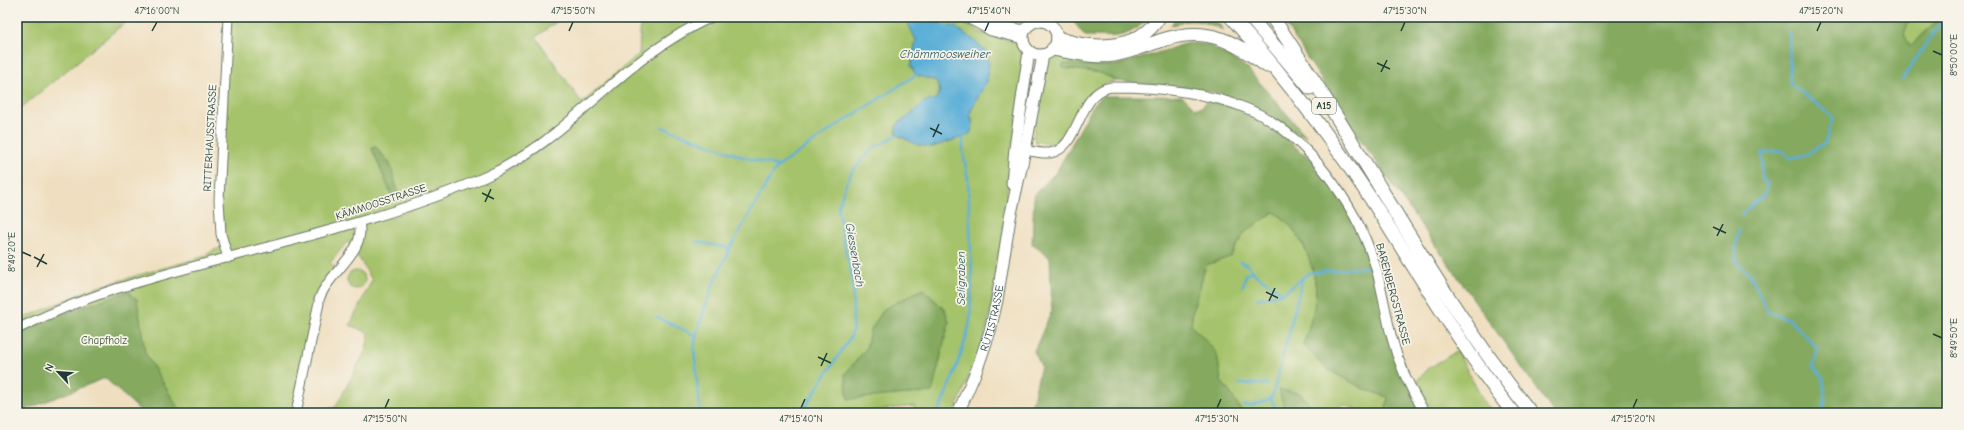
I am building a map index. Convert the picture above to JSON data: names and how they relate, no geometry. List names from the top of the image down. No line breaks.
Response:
{"streets":{"highway":["A15"],"main road":["RÜTISTRASSE"],"street":["RITTERHAUSSTRASSE","KÄMMOOSSTRASSE","BARENBERGSTRASSE"]},"crossings":[["RITTERHAUSSTRASSE","KÄMMOOSSTRASSE"],["BARENBERGSTRASSE","RÜTISTRASSE"]],"water":["Chämmoosweiher","Giessenbach","Seligraben"],"parks":["Chapfholz"],"north":"top left","coordinates":["47°16'00\"N","47°15'50\"N","47°15'40\"N","47°15'30\"N","47°15'20\"N","8°50'00\"E","8°49'20\"E","8°49'50\"E"]}
